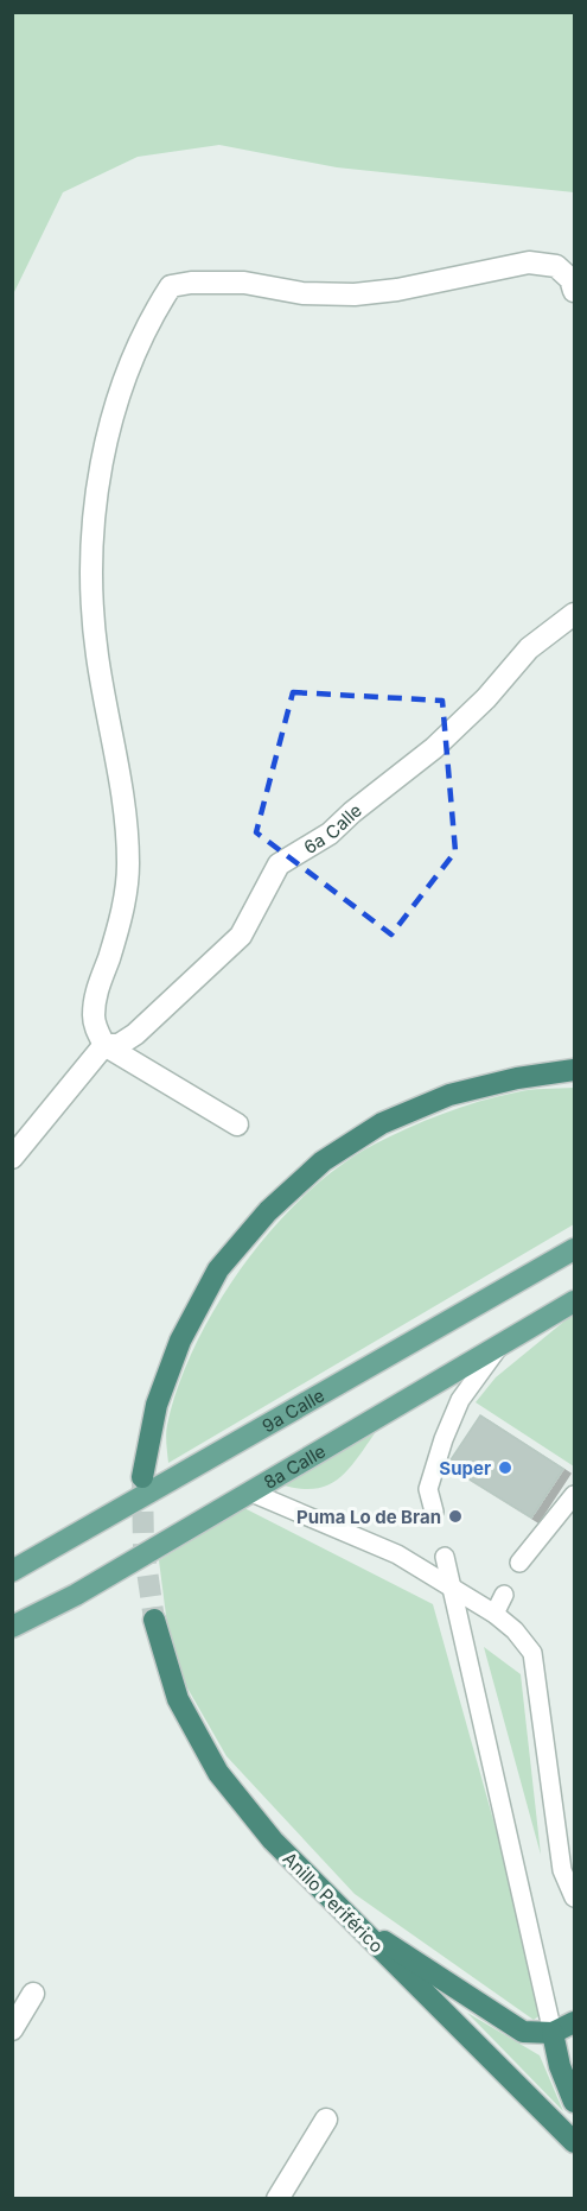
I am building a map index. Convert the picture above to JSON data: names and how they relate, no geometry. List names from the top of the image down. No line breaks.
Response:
{"streets":{"highway":["Anillo Periférico"],"main road":["9a Calle","8a Calle"],"street":["6a Calle"]},"places":["Super","Puma Lo de Bran"]}
